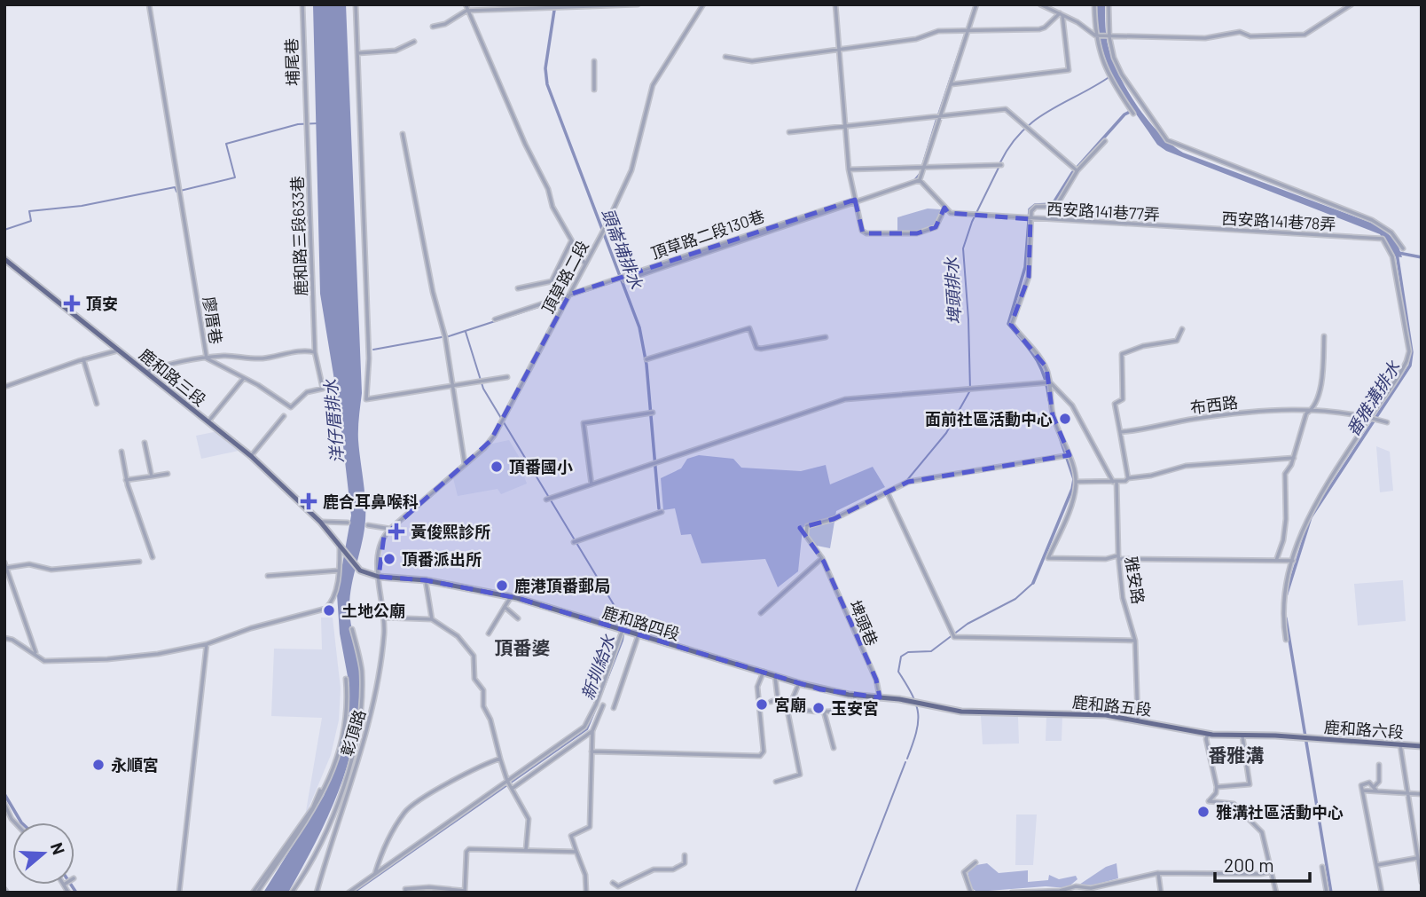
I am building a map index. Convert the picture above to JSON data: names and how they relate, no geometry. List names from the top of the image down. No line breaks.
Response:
{"streets":{"main road":["鹿和路三段","鹿和路四段","鹿和路五段","鹿和路六段"],"street":["埔尾巷","西安路141巷77弄","西安路141巷78弄","頂草路二段130巷","鹿和路三段633巷","頂草路二段","廖厝巷","布西路","雅安路","埤頭巷","彰頂路"]},"crossings":[["埔尾巷","鹿和路三段633巷"],["西安路141巷77弄","西安路141巷78弄"],["西安路141巷78弄","布西路"],["頂草路二段130巷","頂草路二段"],["頂草路二段","彰頂路"],["鹿和路三段","鹿和路四段"],["雅安路","鹿和路五段"],["鹿和路四段","埤頭巷"],["鹿和路四段","鹿和路五段"],["鹿和路四段","彰頂路"],["鹿和路五段","鹿和路六段"]],"districts":["頂番婆","番雅溝"],"water":["頭崙埔排水","埤頭排水","番雅溝排水","洋仔厝排水","新圳給水"],"places":{"health":["頂安","鹿合耳鼻喉科","黃俊熙診所"],"other":["面前社區活動中心","頂番國小","頂番派出所","鹿港頂番郵局","土地公廟","宮廟","玉安宮","永順宮","雅溝社區活動中心"]},"scale_bar":"200 m","north":"right"}
